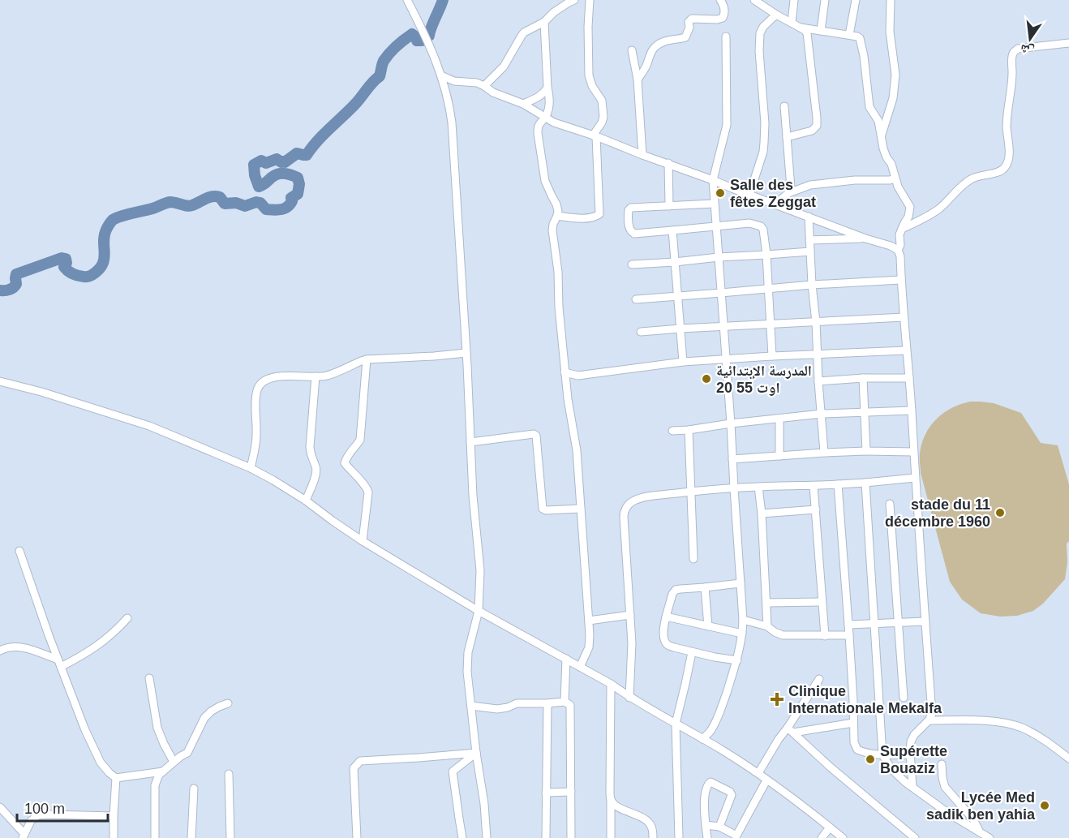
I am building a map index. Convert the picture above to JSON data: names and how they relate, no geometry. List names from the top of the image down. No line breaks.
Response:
{"places":{"other":["Salle des fêtes Zeggat","المدرسة الإبتدائية 20 اوت 55","stade du 11 décembre 1960","Supérette Bouaziz","Lycée Med sadik ben yahia"],"health":["Clinique Internationale Mekalfa"]},"scale_bar":"100 m","north":"bottom"}
